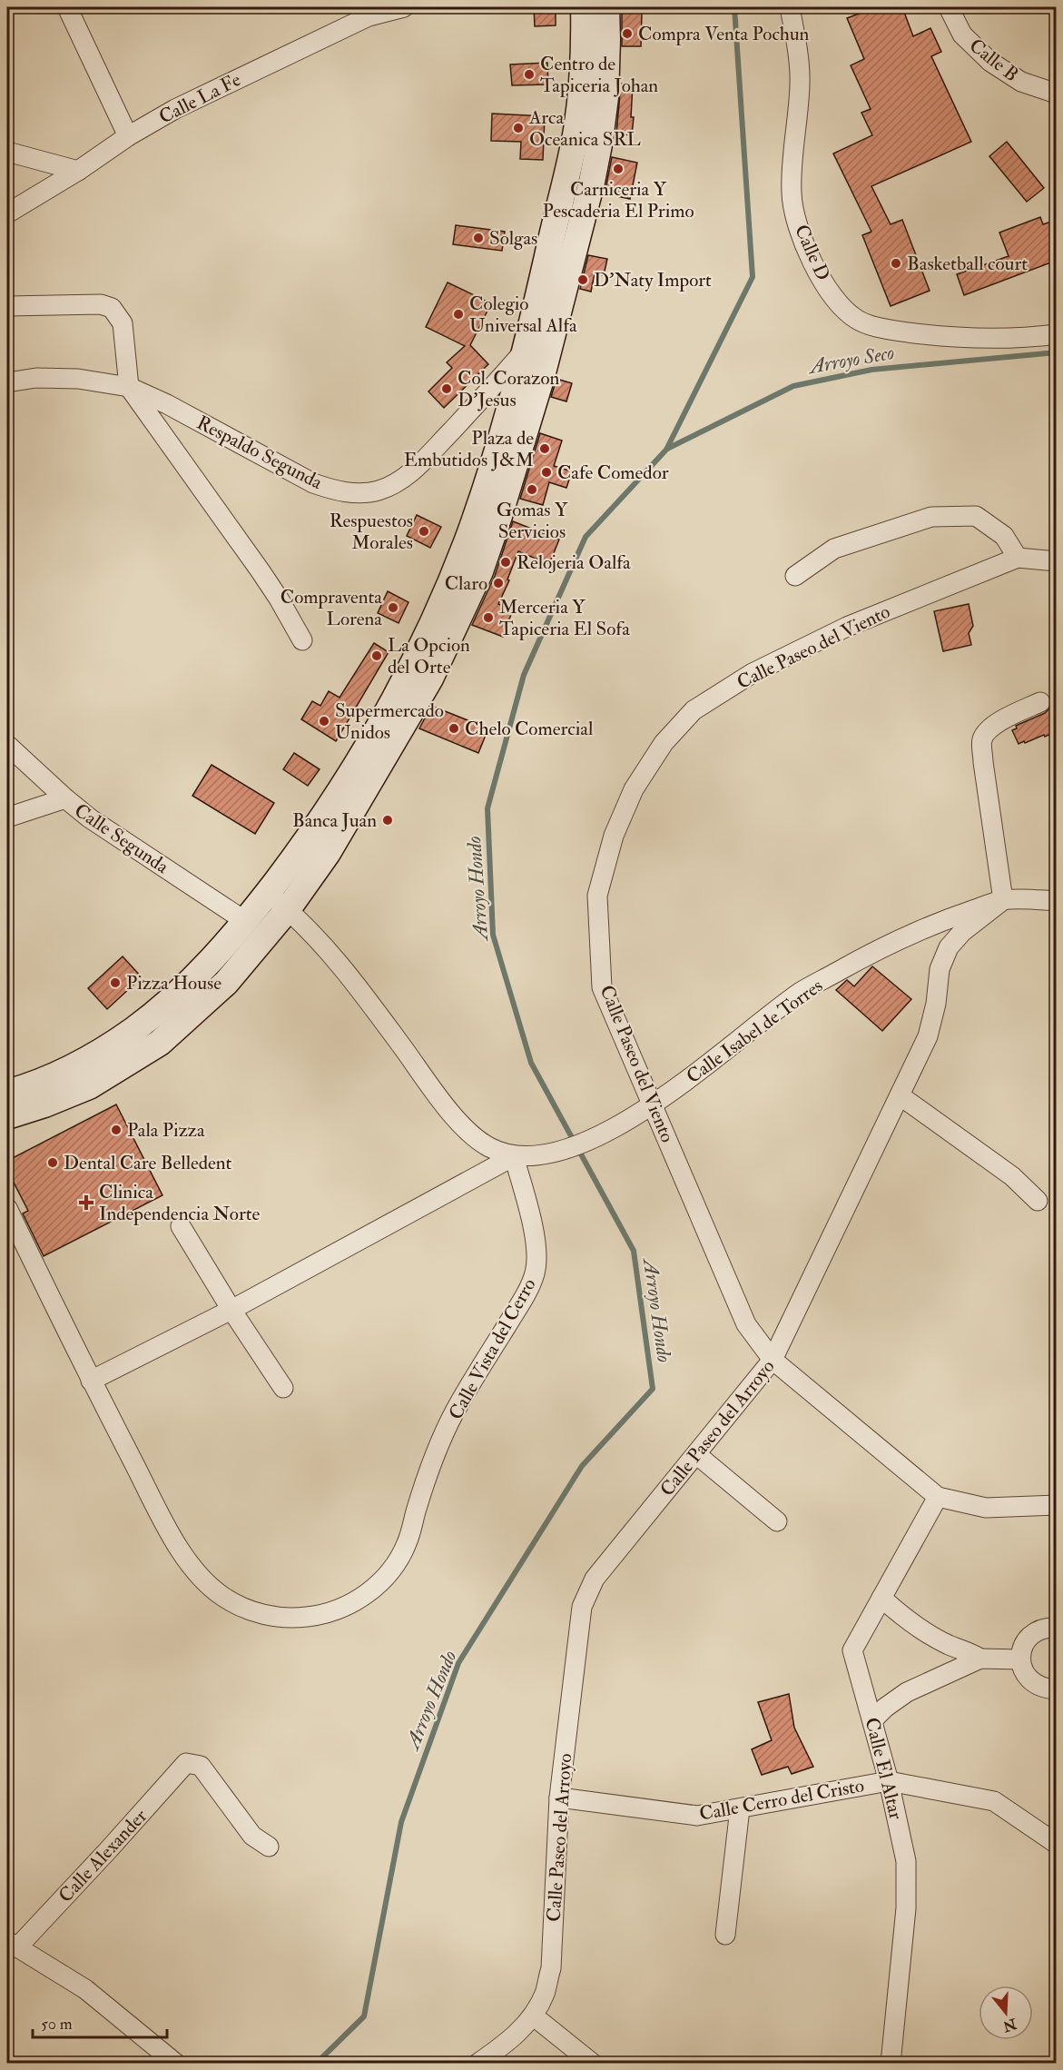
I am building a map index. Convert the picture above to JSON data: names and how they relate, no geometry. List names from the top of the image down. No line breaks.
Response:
{"streets":{"street":["Calle B","Calle La Fe","Calle D","Respaldo Segunda","Calle Paseo del Viento","Calle Segunda","Calle Isabel de Torres","Calle Vista del Cerro","Calle Paseo del Arroyo","Calle El Altar","Calle Cerro del Cristo","Calle Alexander"]},"crossings":[["Calle Paseo del Viento","Calle Isabel de Torres"],["Calle Paseo del Viento","Calle Paseo del Arroyo"],["Calle Isabel de Torres","Calle Vista del Cerro"],["Calle Isabel de Torres","Calle Paseo del Arroyo"],["Calle Paseo del Arroyo","Calle Cerro del Cristo"],["Calle El Altar","Calle Cerro del Cristo"]],"water":["Arroyo Seco","Arroyo Hondo"],"places":{"other":["Compra Venta Pochun","Centro de Tapiceria Johan","Arca Oceanica SRL","Carniceria Y Pescaderia El Primo","Solgas","Basketball court","D'Naty Import","Colegio Universal Alfa","Col. Corazon D'Jesus","Plaza de Embutidos J&M","Cafe Comedor","Gomas Y Servicios","Respuestos Morales","Relojeria Oalfa","Claro","Compraventa Lorena","Merceria Y Tapiceria El Sofa","La Opcion del Orte","Supermercado Unidos","Chelo Comercial","Banca Juan","Pizza House","Pala Pizza","Dental Care Belledent"],"health":["Clinica Independencia Norte"]},"scale_bar":"50 m","north":"bottom"}
